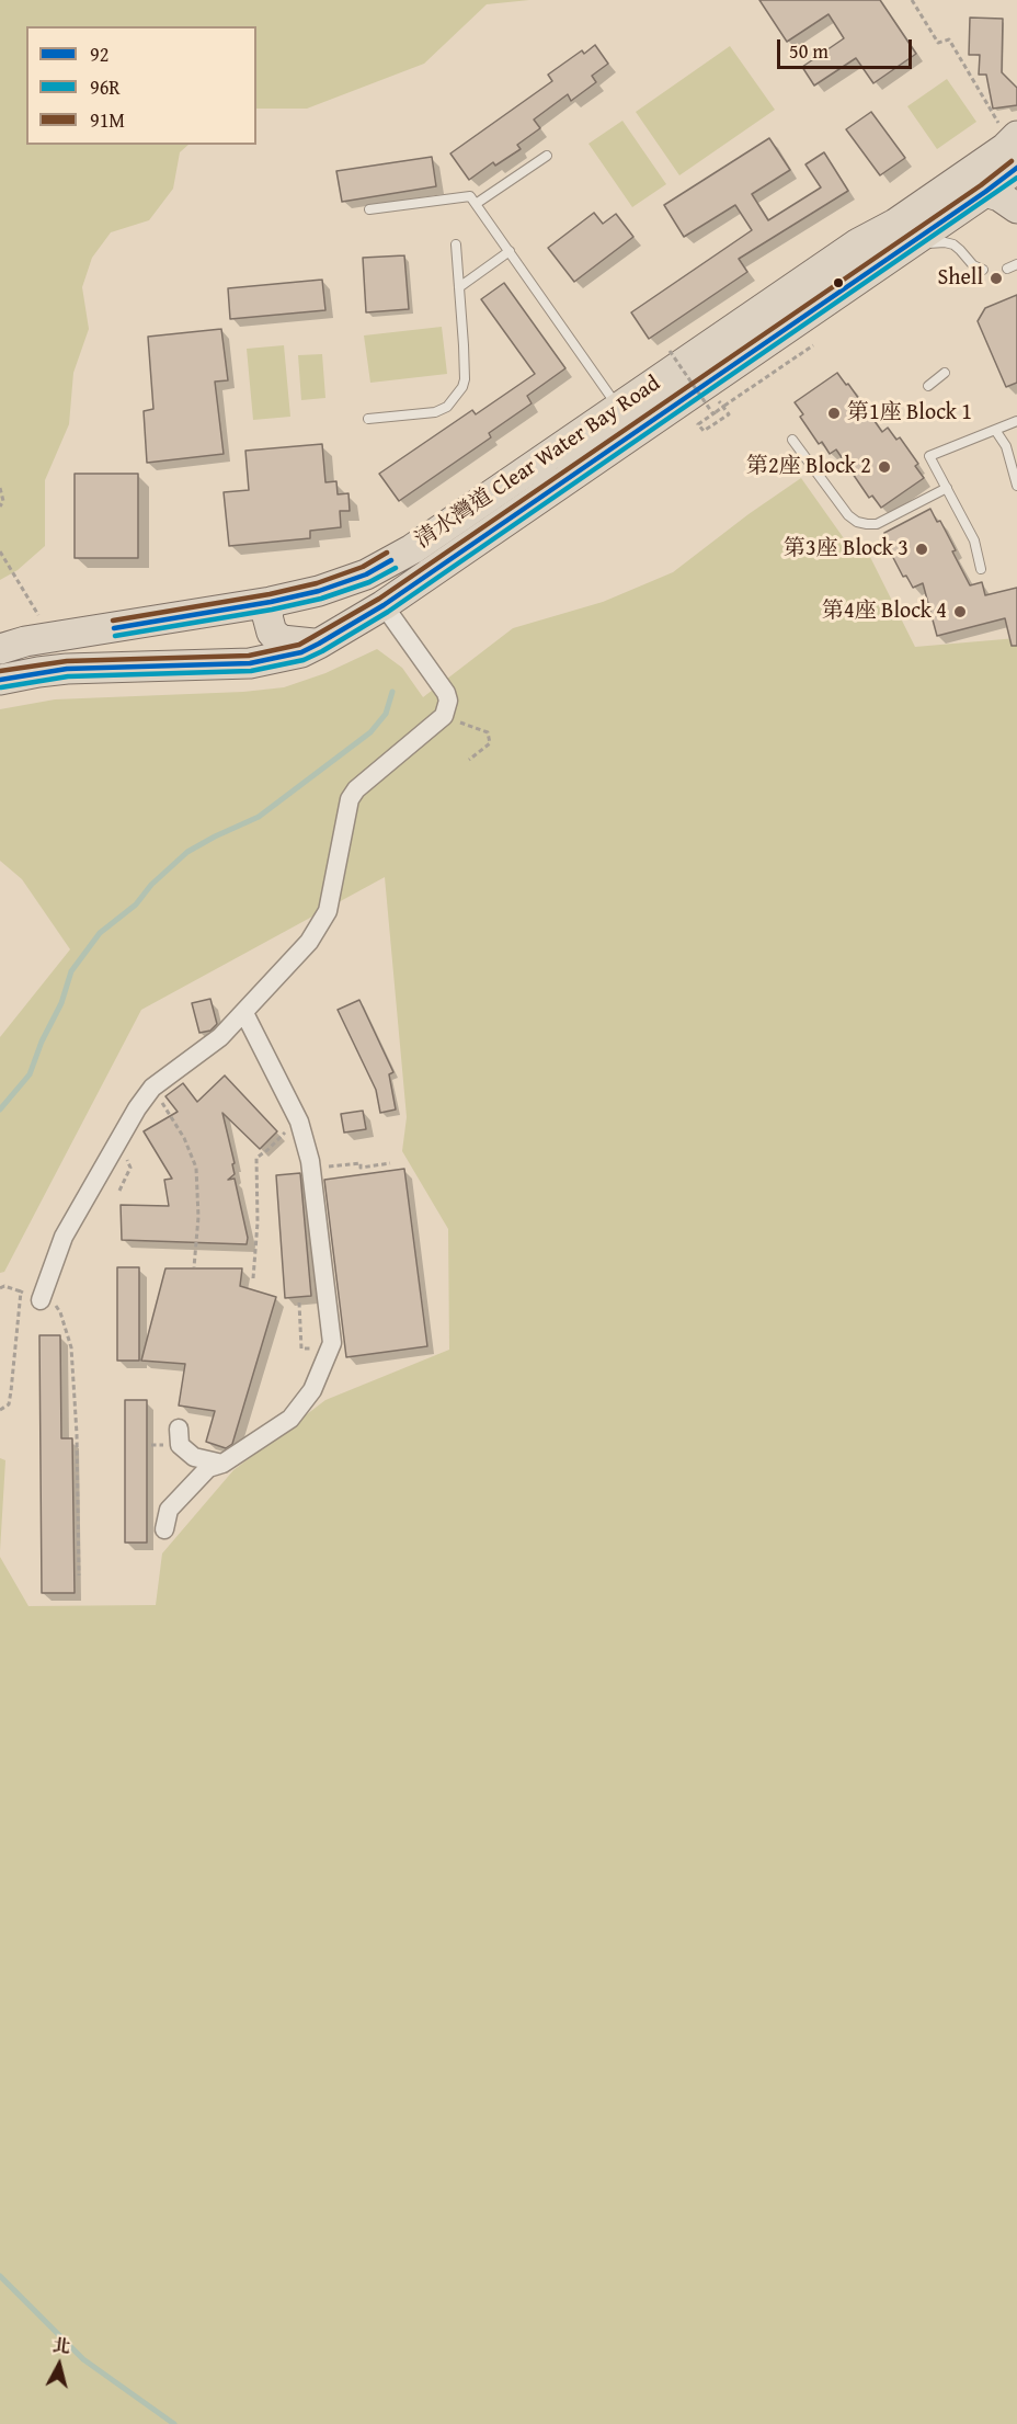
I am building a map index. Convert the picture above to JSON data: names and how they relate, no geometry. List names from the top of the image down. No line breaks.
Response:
{"streets":{"main road":["清水灣道 Clear Water Bay Road"]},"places":["Shell","第1座 Block 1","第2座 Block 2","第3座 Block 3","第4座 Block 4"],"lines":["transit line 91M","transit line 92","transit line 96R"],"legend":["92","96R","91M"],"scale_bar":"50 m","north":"top"}
